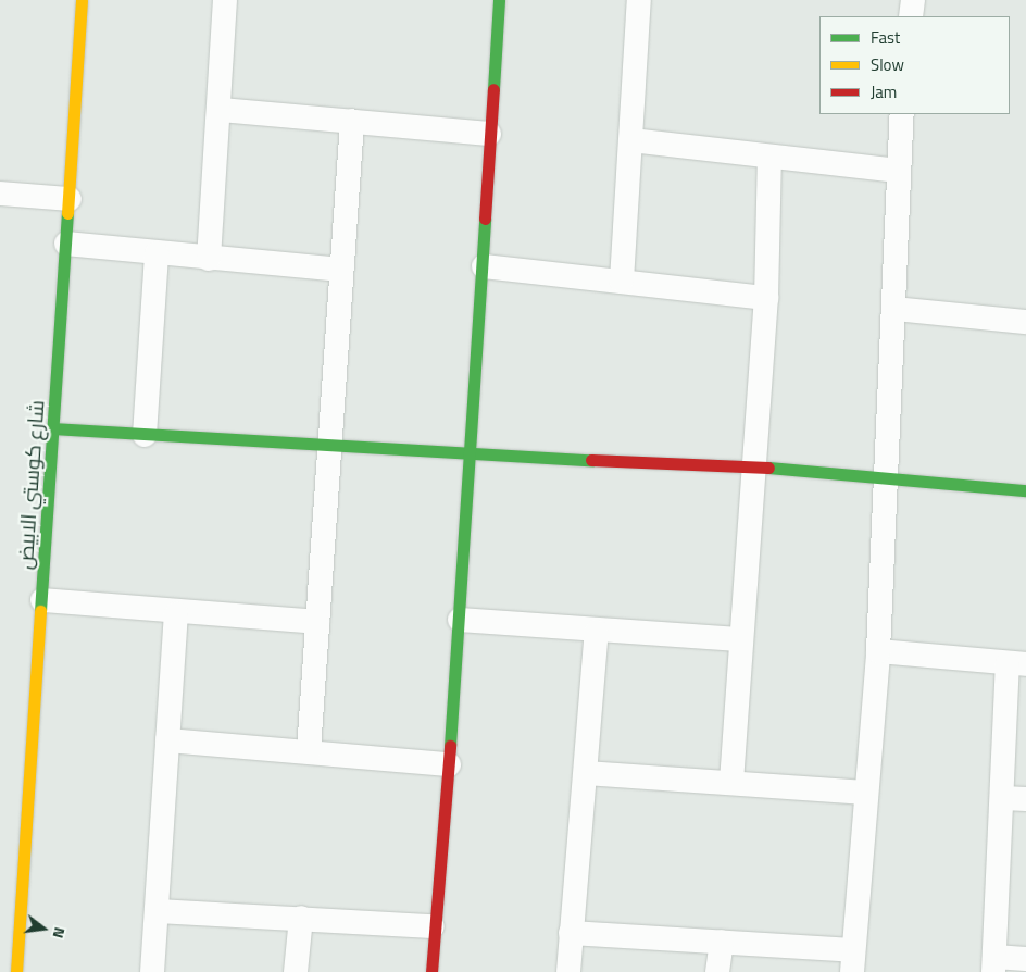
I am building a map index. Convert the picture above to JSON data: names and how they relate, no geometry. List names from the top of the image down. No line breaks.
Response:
{"streets":{"main road":["شارع كوستي الابيض"]},"legend":["Fast","Slow","Jam"],"north":"right"}
